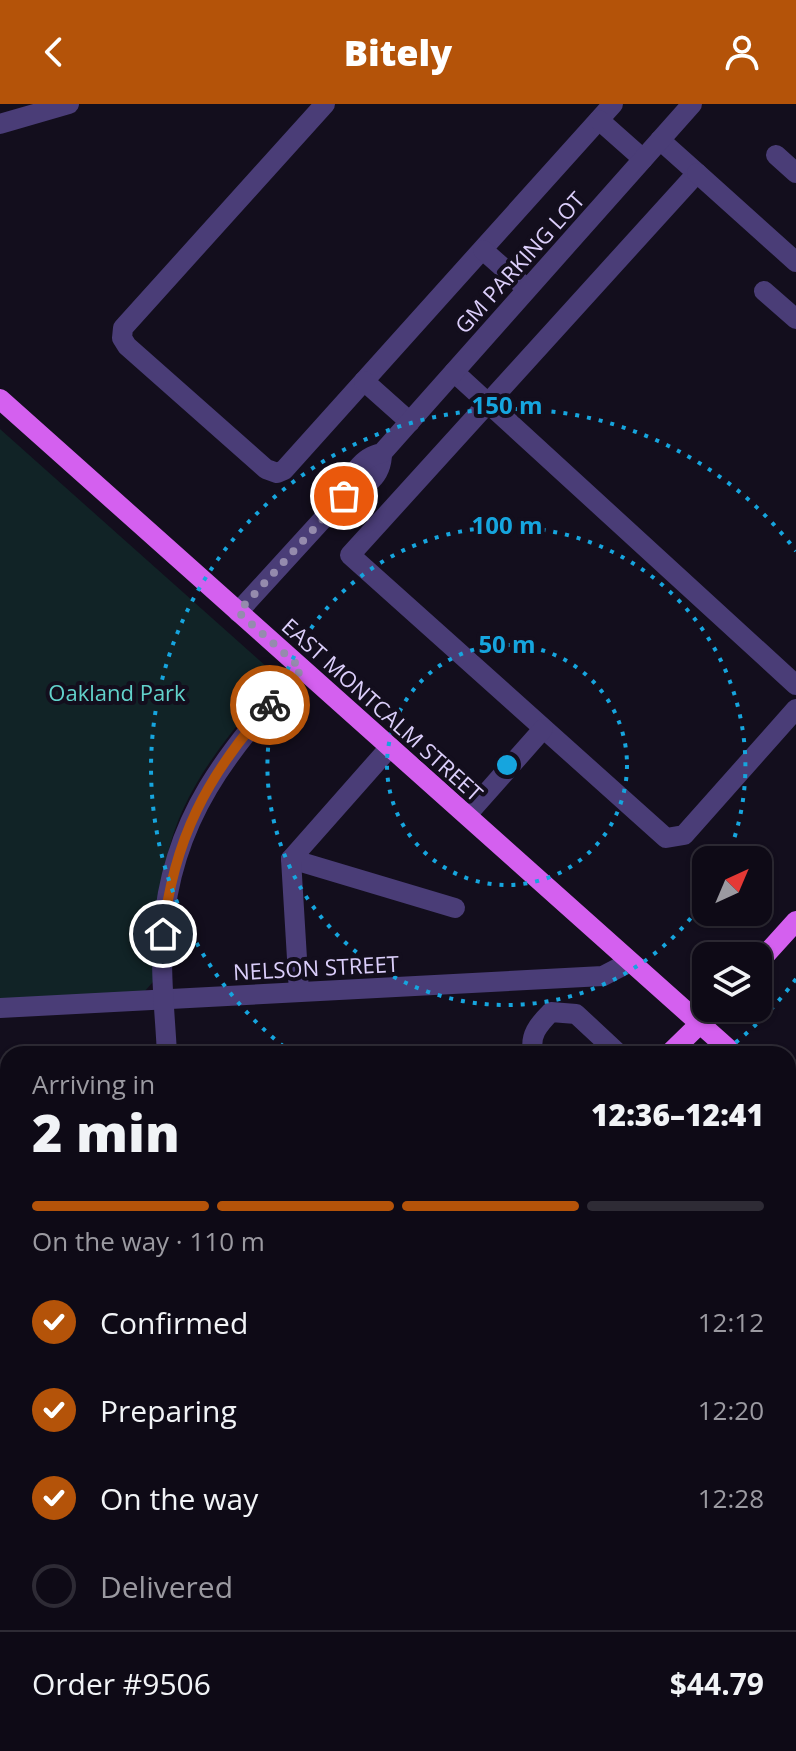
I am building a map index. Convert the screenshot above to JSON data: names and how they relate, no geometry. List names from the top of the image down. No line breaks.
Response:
{"streets":{"main road":["EAST MONTCALM STREET"],"street":["GM PARKING LOT","NELSON STREET"]},"crossings":[["GM PARKING LOT","EAST MONTCALM STREET"],["EAST MONTCALM STREET","NELSON STREET"]],"parks":["Oakland Park"],"north":"top right","page":{"header":"Bitely","heading":["2 min","Arriving in","12:36–12:41"],"panel":["Order #9506","$44.79"],"bar":"On the way · 110 m","list":[["Confirmed","12:12"],["Preparing","12:20"],["On the way","12:28"],"Delivered"]},"rings":["150 m","100 m","50 m"]}
